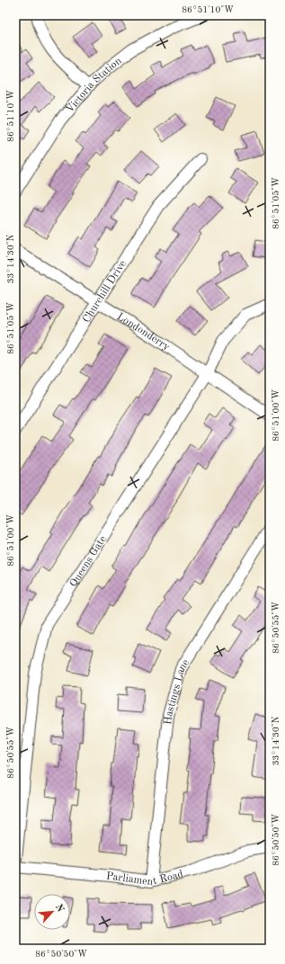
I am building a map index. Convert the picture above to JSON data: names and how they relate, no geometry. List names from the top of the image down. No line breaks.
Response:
{"streets":{"street":["Victoria Station","Churchill Drive","Londonderry","Queens Gate","Hastings Lane","Parliament Road"]},"crossings":[["Churchill Drive","Londonderry"],["Londonderry","Queens Gate"],["Queens Gate","Parliament Road"],["Hastings Lane","Parliament Road"]],"north":"top right","coordinates":["86°51'10\"W","86°51'05\"W","33°14'30\"N","86°51'00\"W","86°50'55\"W","86°50'50\"W"]}
